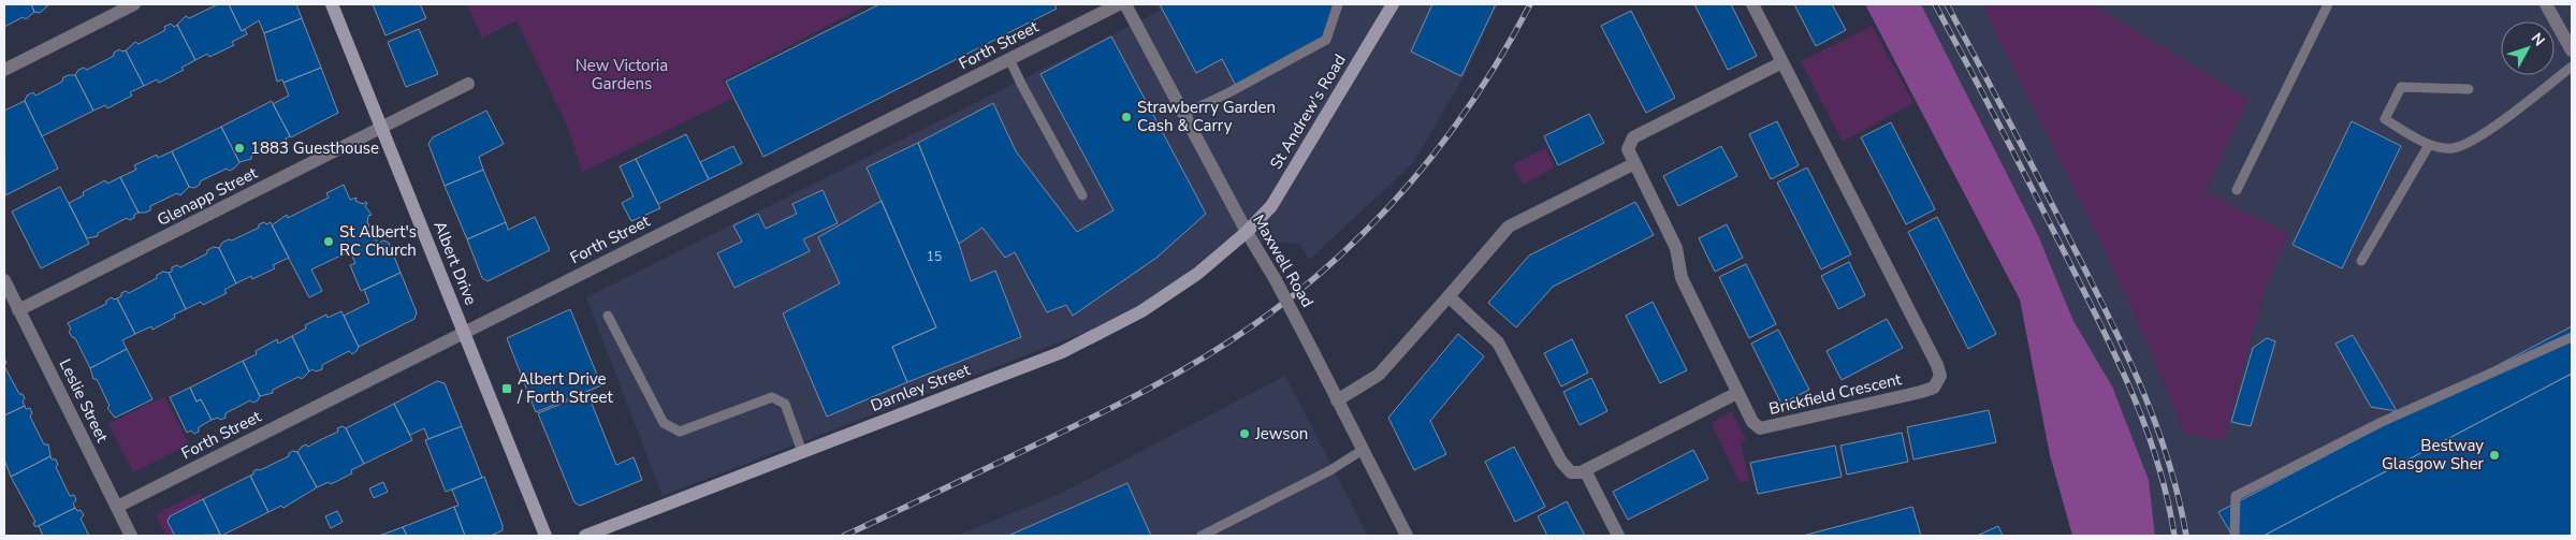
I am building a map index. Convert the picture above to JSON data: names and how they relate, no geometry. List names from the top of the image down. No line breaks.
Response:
{"streets":{"street":["Forth Street","St Andrew's Road","Glenapp Street","Maxwell Road","Albert Drive","Darnley Street","Brickfield Crescent","Leslie Street"]},"crossings":[["Forth Street","Albert Drive"],["Forth Street","Leslie Street"],["St Andrew's Road","Maxwell Road"],["St Andrew's Road","Darnley Street"],["Glenapp Street","Albert Drive"],["Glenapp Street","Leslie Street"],["Maxwell Road","Darnley Street"]],"parks":["New Victoria Gardens"],"places":{"other":["Strawberry Garden Cash & Carry","1883 Guesthouse","St Albert's RC Church","Jewson","Bestway Glasgow Sher"],"transit":["Albert Drive / Forth Street"]},"house_numbers":["15"],"north":"top right"}
